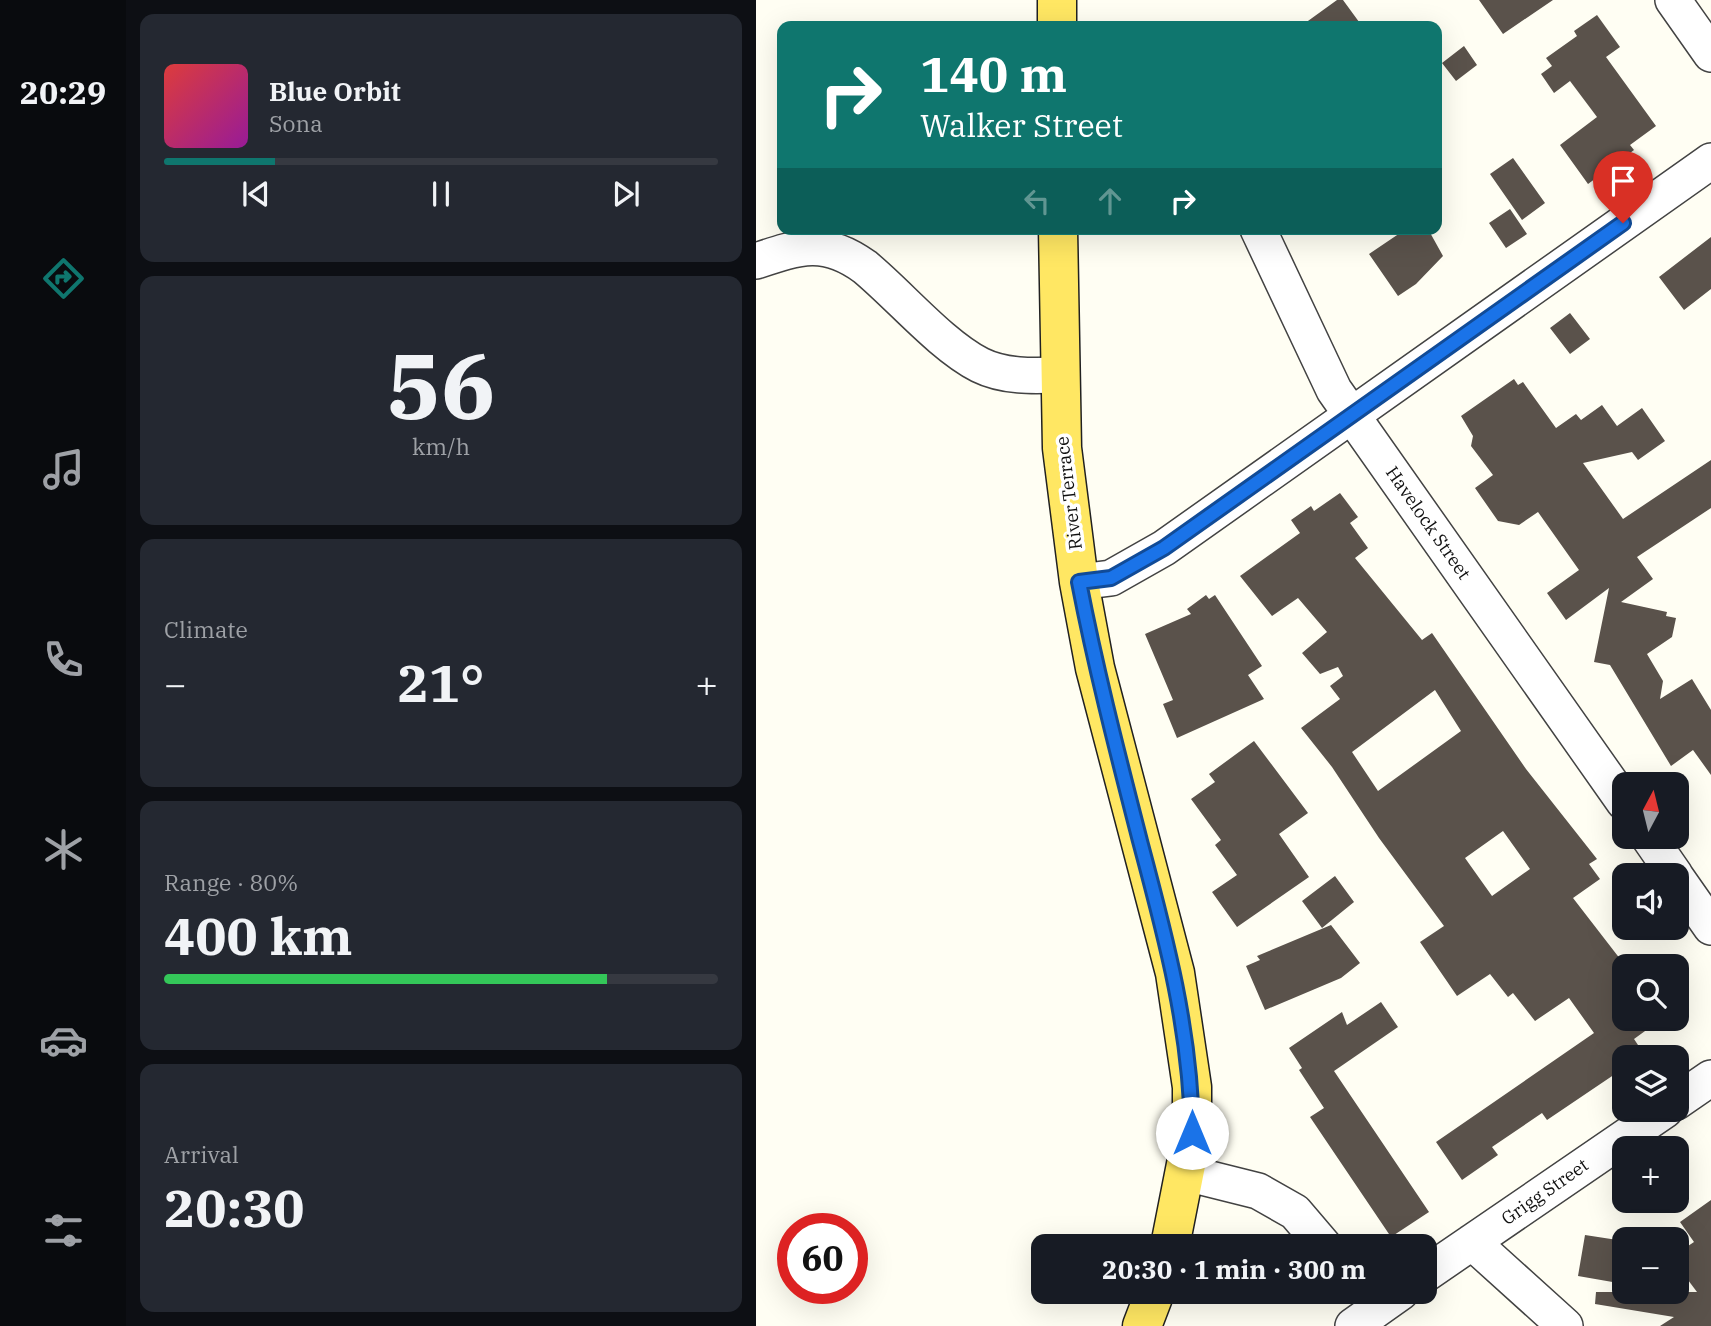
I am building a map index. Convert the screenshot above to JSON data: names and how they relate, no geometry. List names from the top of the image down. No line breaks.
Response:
{"streets":{"main road":["River Terrace"],"street":["Havelock Street","Grigg Street"]},"north":"top","page":{"tabs":"20:29","turn":["140 m","Walker Street"],"song":["Blue Orbit","Sona"],"tile":[["56","km/h"],"Climate",["Range · 80%","400 km"],["Arrival","20:30"]],"heat":["−","21°","+"],"map_buttons":["+","−"],"limit":"60","trip":"20:30 · 1 min · 300 m"}}
